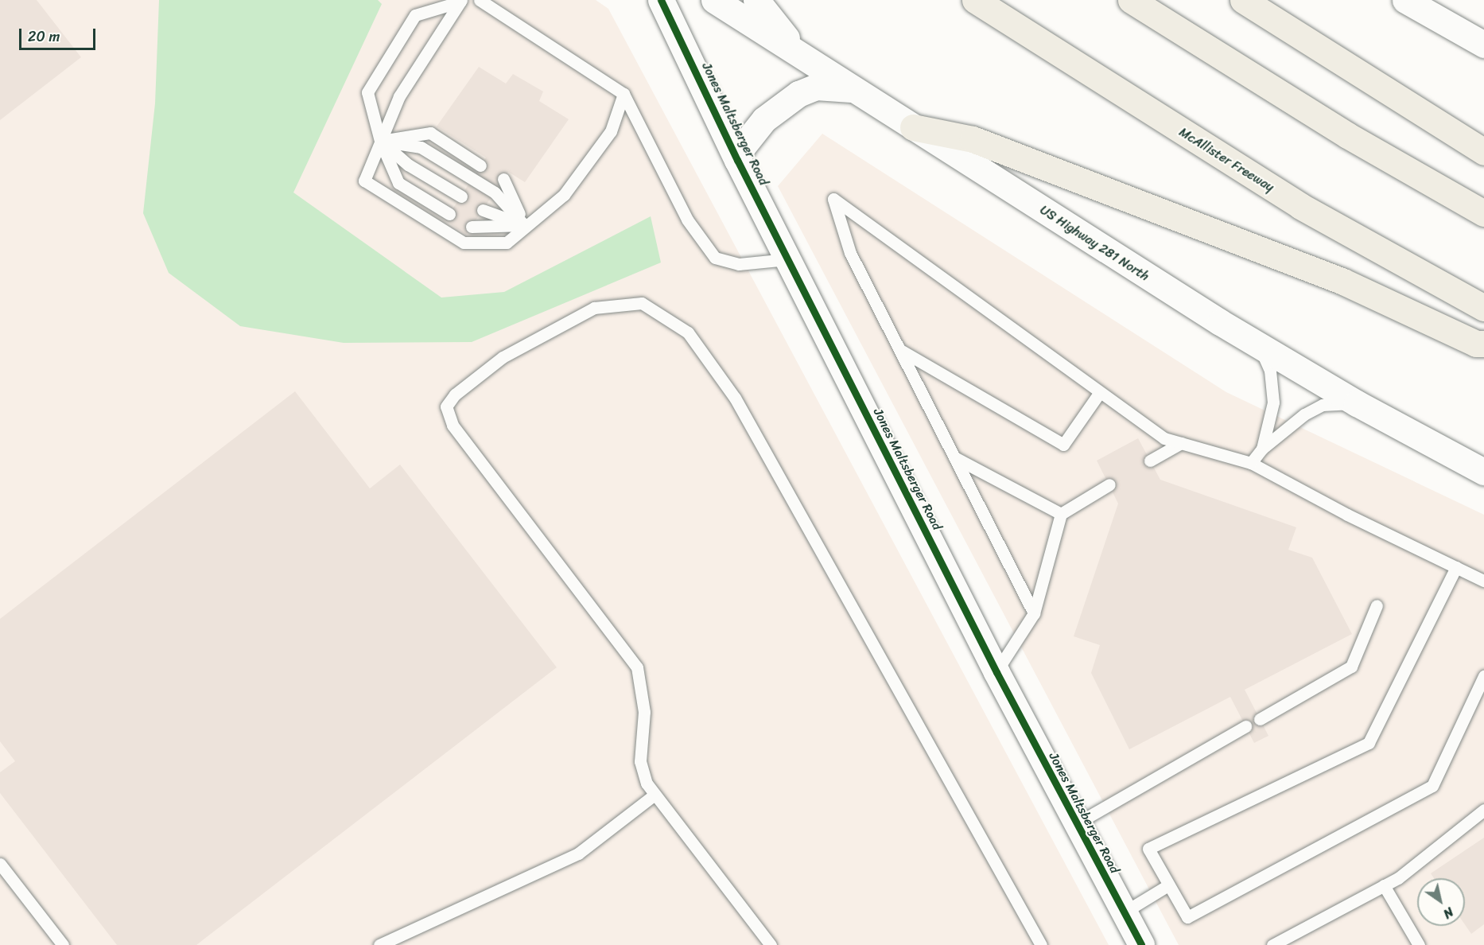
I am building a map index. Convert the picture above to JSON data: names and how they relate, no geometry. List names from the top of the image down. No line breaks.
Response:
{"streets":{"highway":["McAllister Freeway"],"main road":["Jones Maltsberger Road","US Highway 281 North"]},"scale_bar":"20 m","north":"bottom right"}
